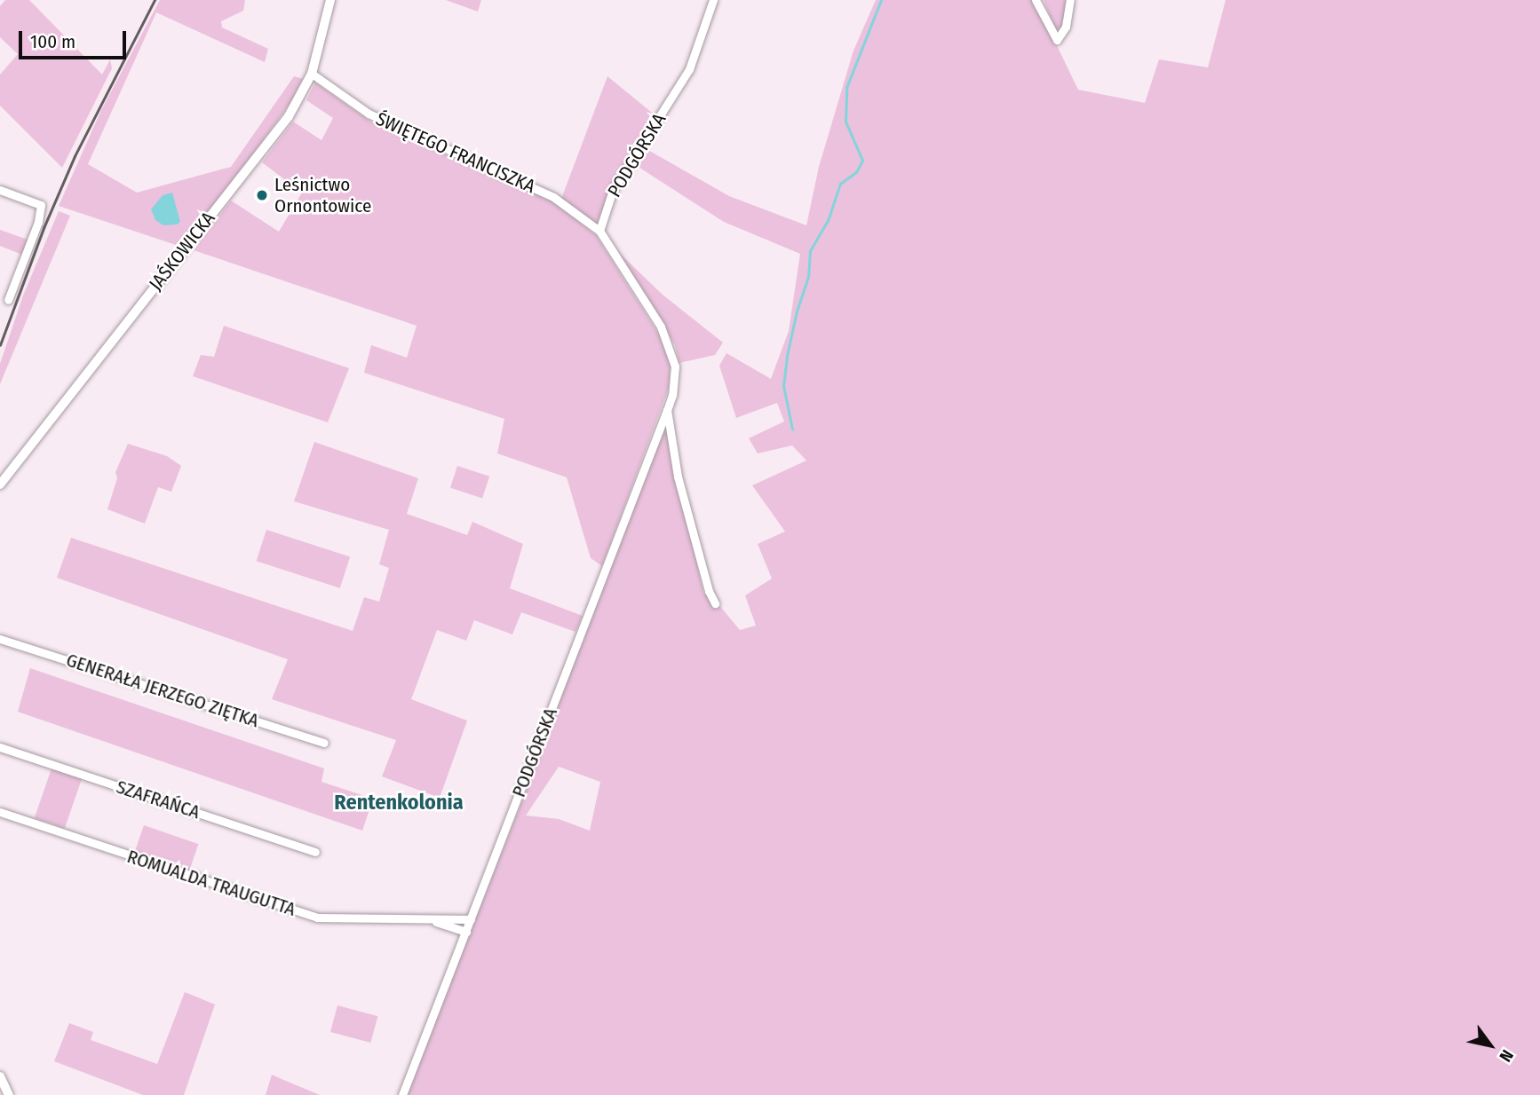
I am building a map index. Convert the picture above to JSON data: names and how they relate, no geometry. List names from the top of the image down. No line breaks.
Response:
{"streets":{"street":["ŚWIĘTEGO FRANCISZKA","PODGÓRSKA","JAŚKOWICKA","GENERAŁA JERZEGO ZIĘTKA","SZAFRAŃCA","ROMUALDA TRAUGUTTA"]},"crossings":[["ŚWIĘTEGO FRANCISZKA","PODGÓRSKA"],["ŚWIĘTEGO FRANCISZKA","JAŚKOWICKA"],["PODGÓRSKA","ROMUALDA TRAUGUTTA"]],"districts":["Rentenkolonia"],"places":["Leśnictwo Ornontowice"],"scale_bar":"100 m","north":"bottom right"}
